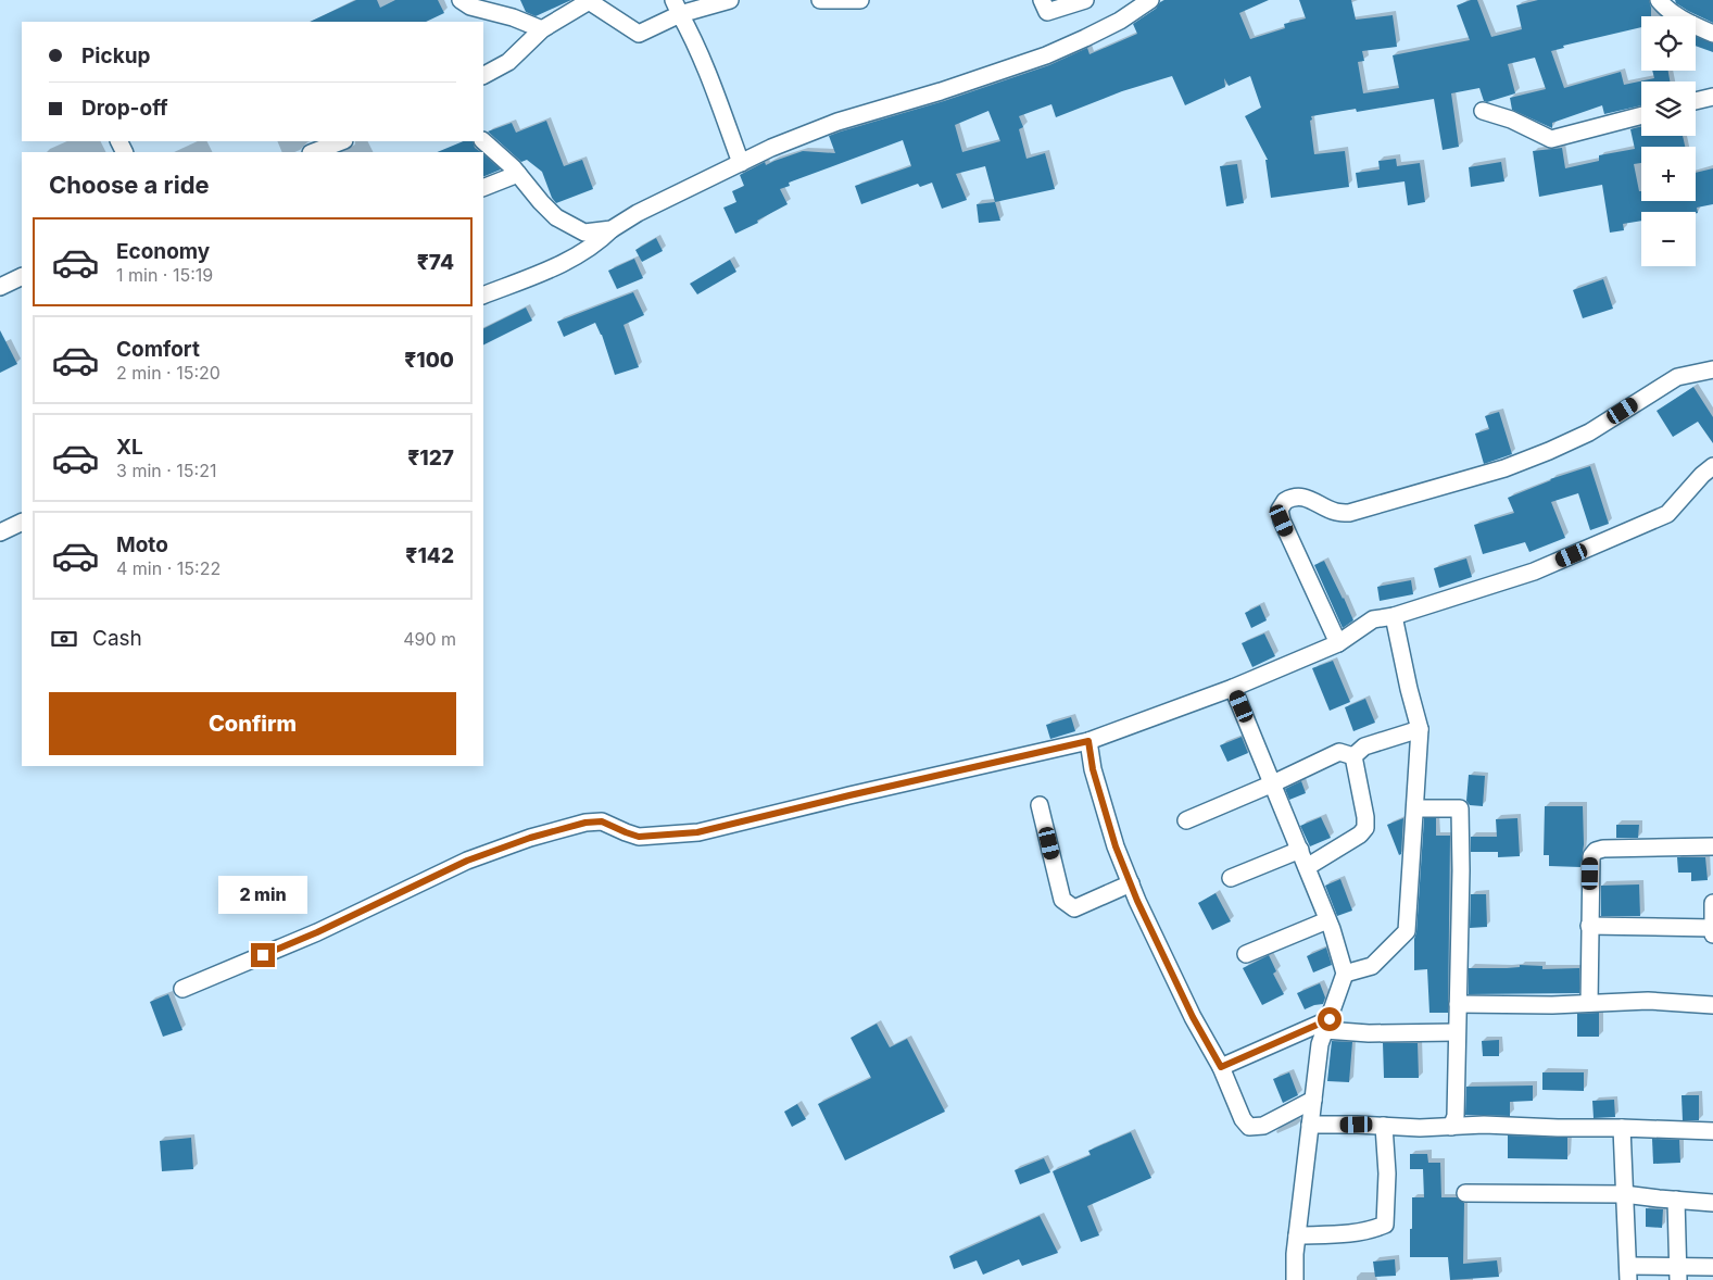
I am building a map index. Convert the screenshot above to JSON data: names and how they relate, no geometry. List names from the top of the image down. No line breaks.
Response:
{"page":{"map_buttons":["+","−"],"banner":["Pickup","Drop-off"],"heading":"Choose a ride","list":[{"name":"Economy","note":"1 min · 15:19","value":"₹74"},{"name":"Comfort","note":"2 min · 15:20","value":"₹100"},{"name":"XL","note":"3 min · 15:21","value":"₹127"},{"name":"Moto","note":"4 min · 15:22","value":"₹142"}],"pay":["Cash","490 m"],"buttons":"Confirm","bubble":"2 min"}}
